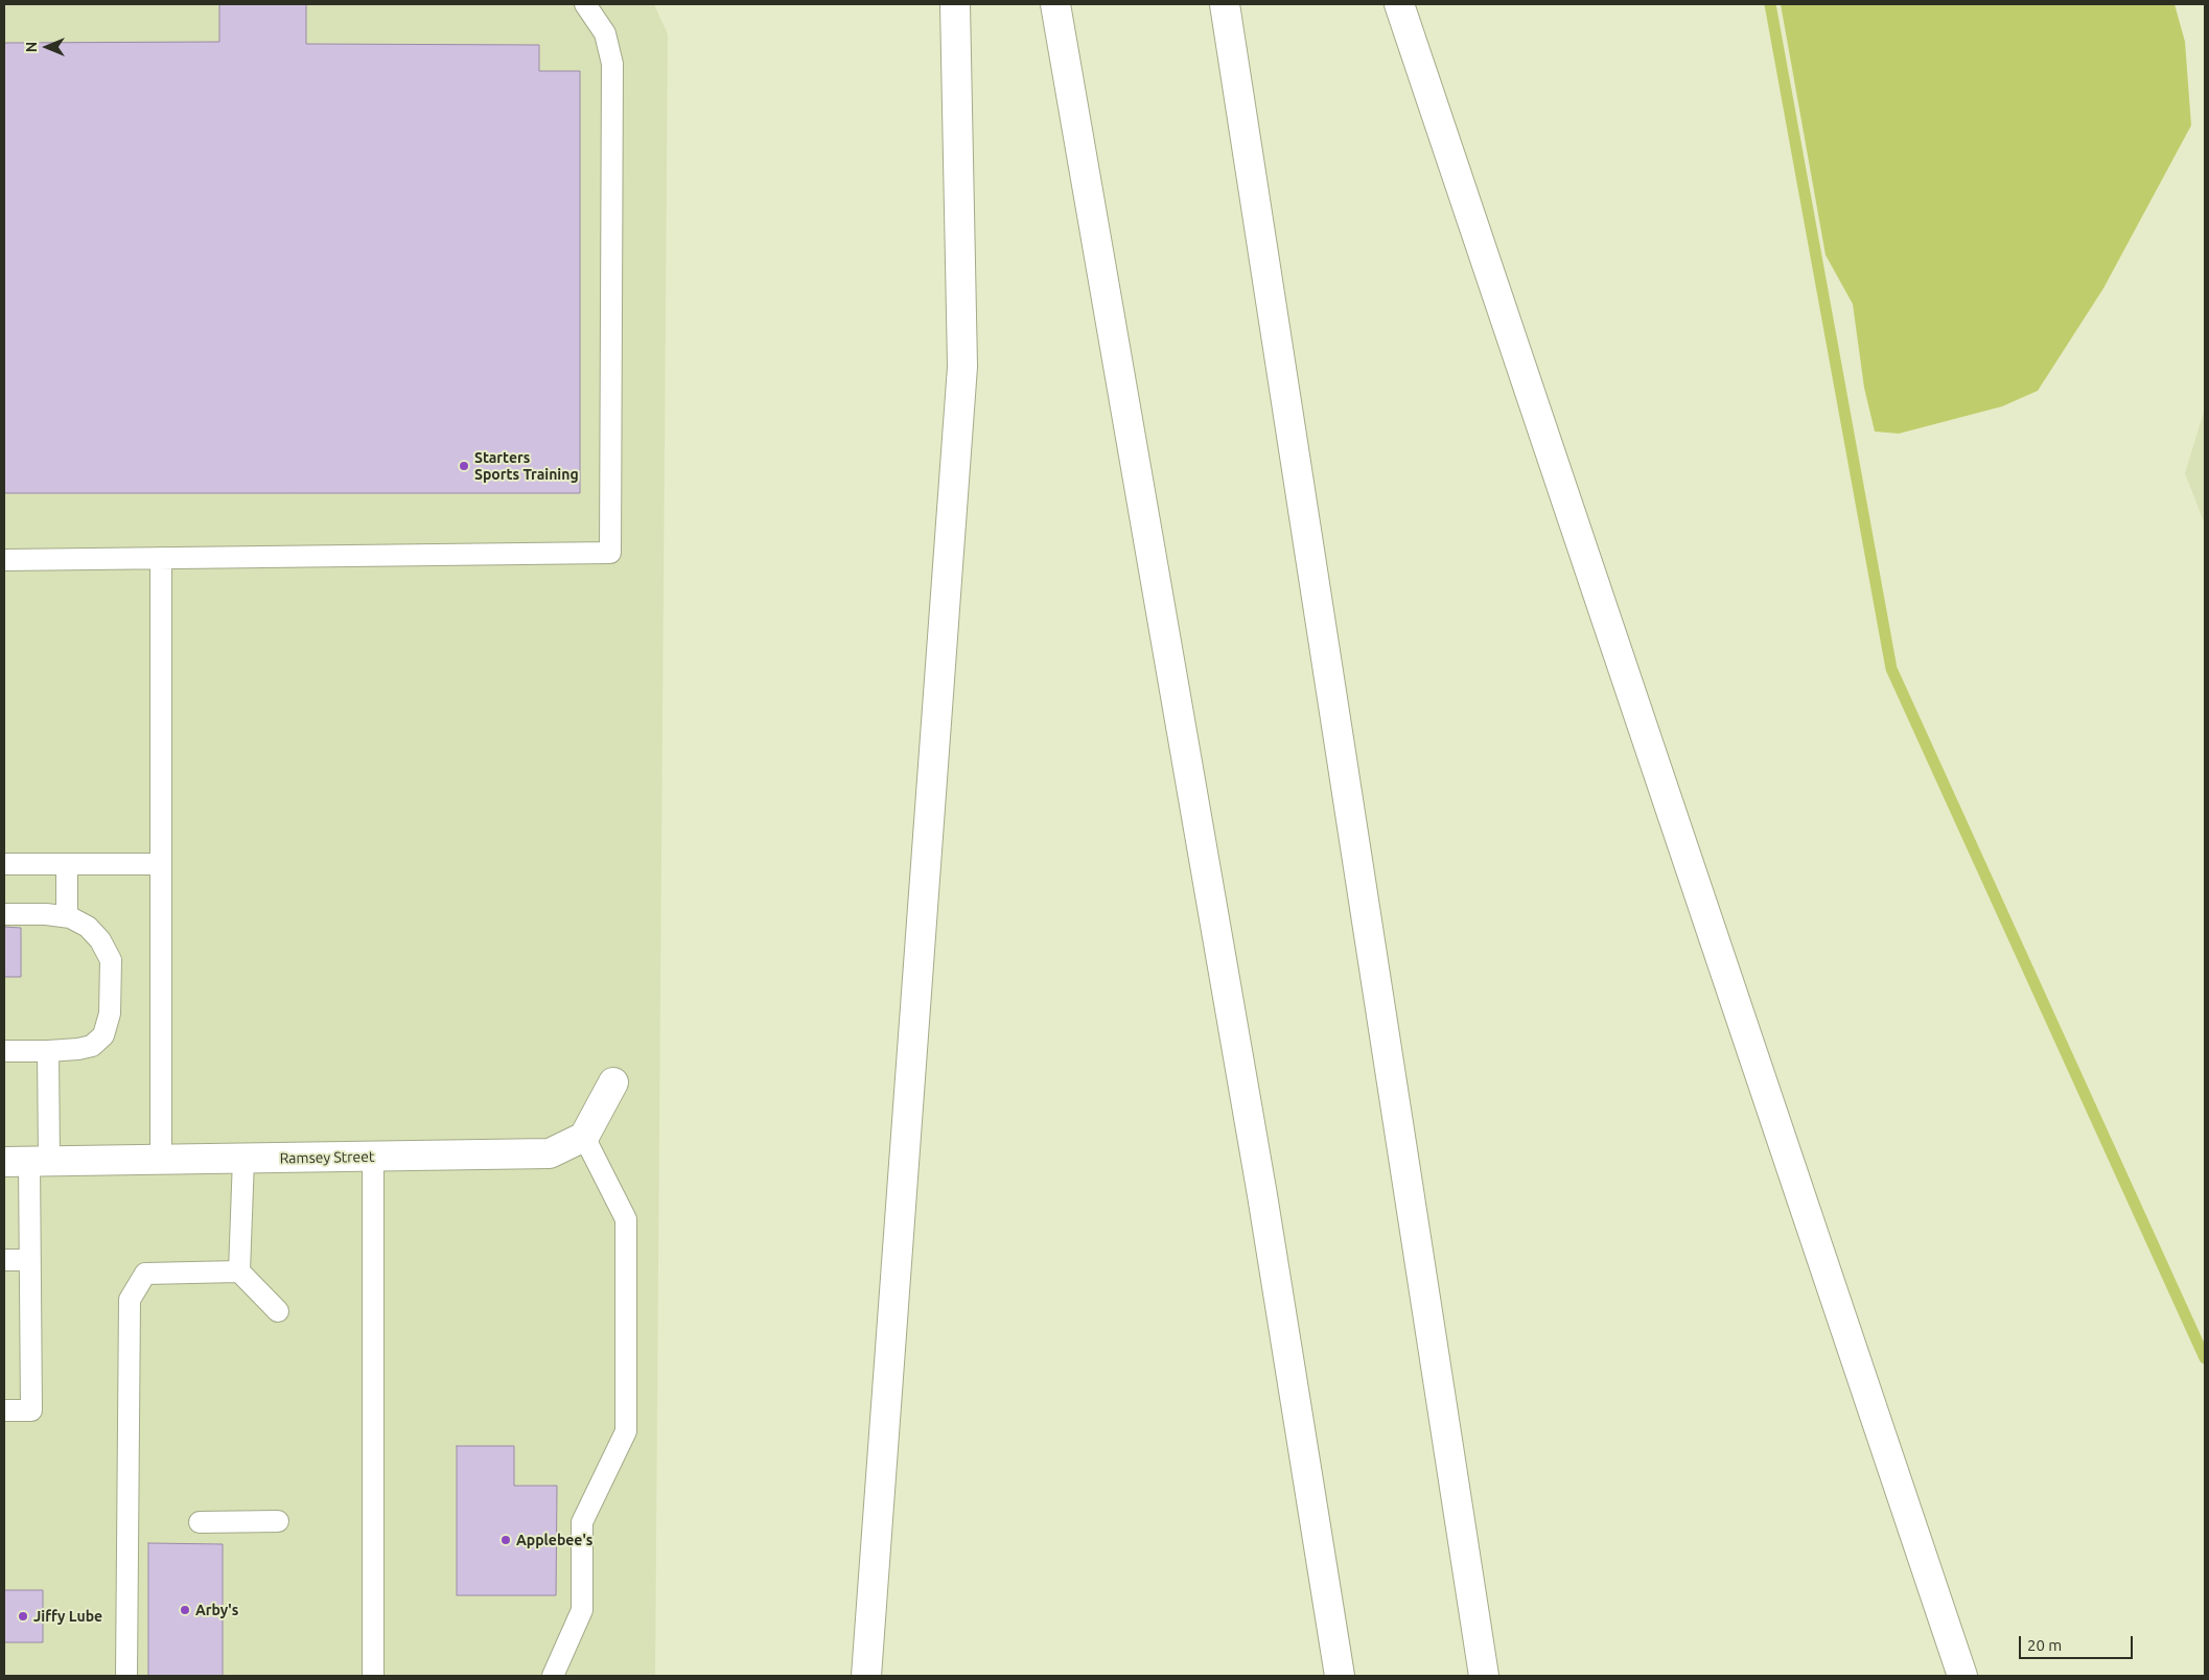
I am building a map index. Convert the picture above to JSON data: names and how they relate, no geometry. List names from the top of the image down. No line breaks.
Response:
{"streets":{"main road":["Ramsey Street"]},"places":["Starters Sports Training","Applebee's","Arby's","Jiffy Lube"],"scale_bar":"20 m","north":"left"}
